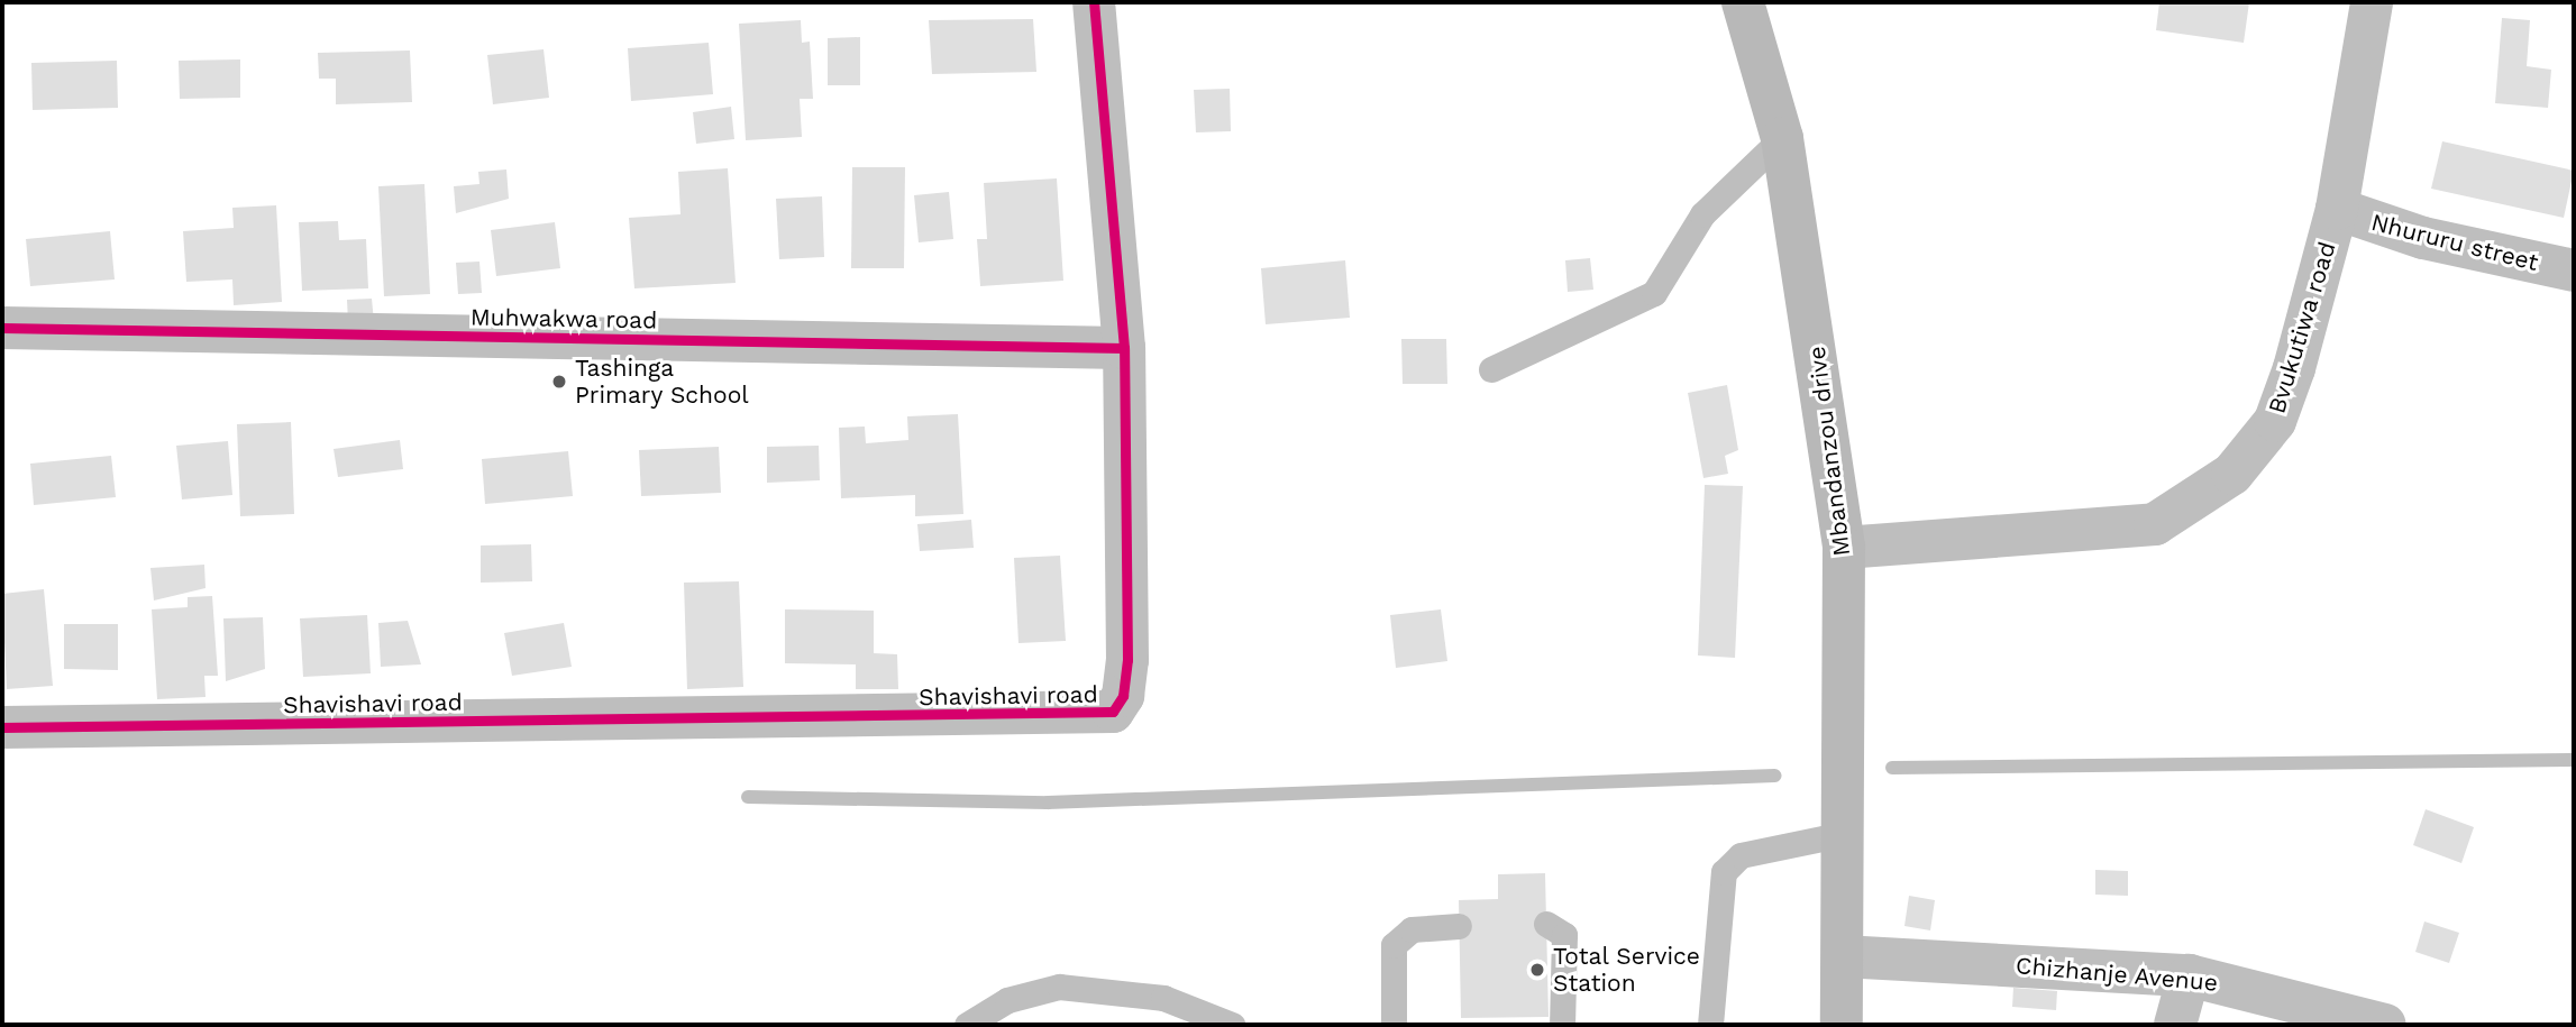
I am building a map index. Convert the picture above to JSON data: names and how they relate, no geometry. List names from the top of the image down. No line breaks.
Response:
{"streets":{"street":["Nhururu street","Muhwakwa road","Bvukutiwa road","Mbandanzou drive","Shavishavi road","Chizhanje Avenue"]},"crossings":[["Nhururu street","Bvukutiwa road"],["Muhwakwa road","Shavishavi road"],["Bvukutiwa road","Mbandanzou drive"],["Mbandanzou drive","Chizhanje Avenue"]],"places":["Tashinga Primary School","Total Service Station"]}
